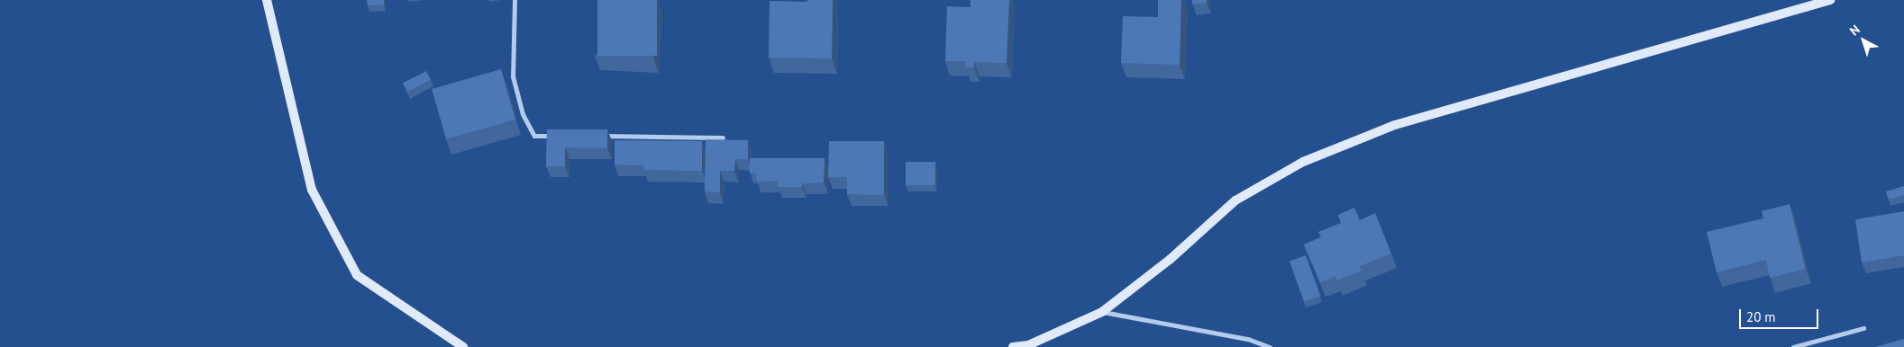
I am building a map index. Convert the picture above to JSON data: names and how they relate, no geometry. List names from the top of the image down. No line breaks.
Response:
{"scale_bar":"20 m","north":"top left"}
